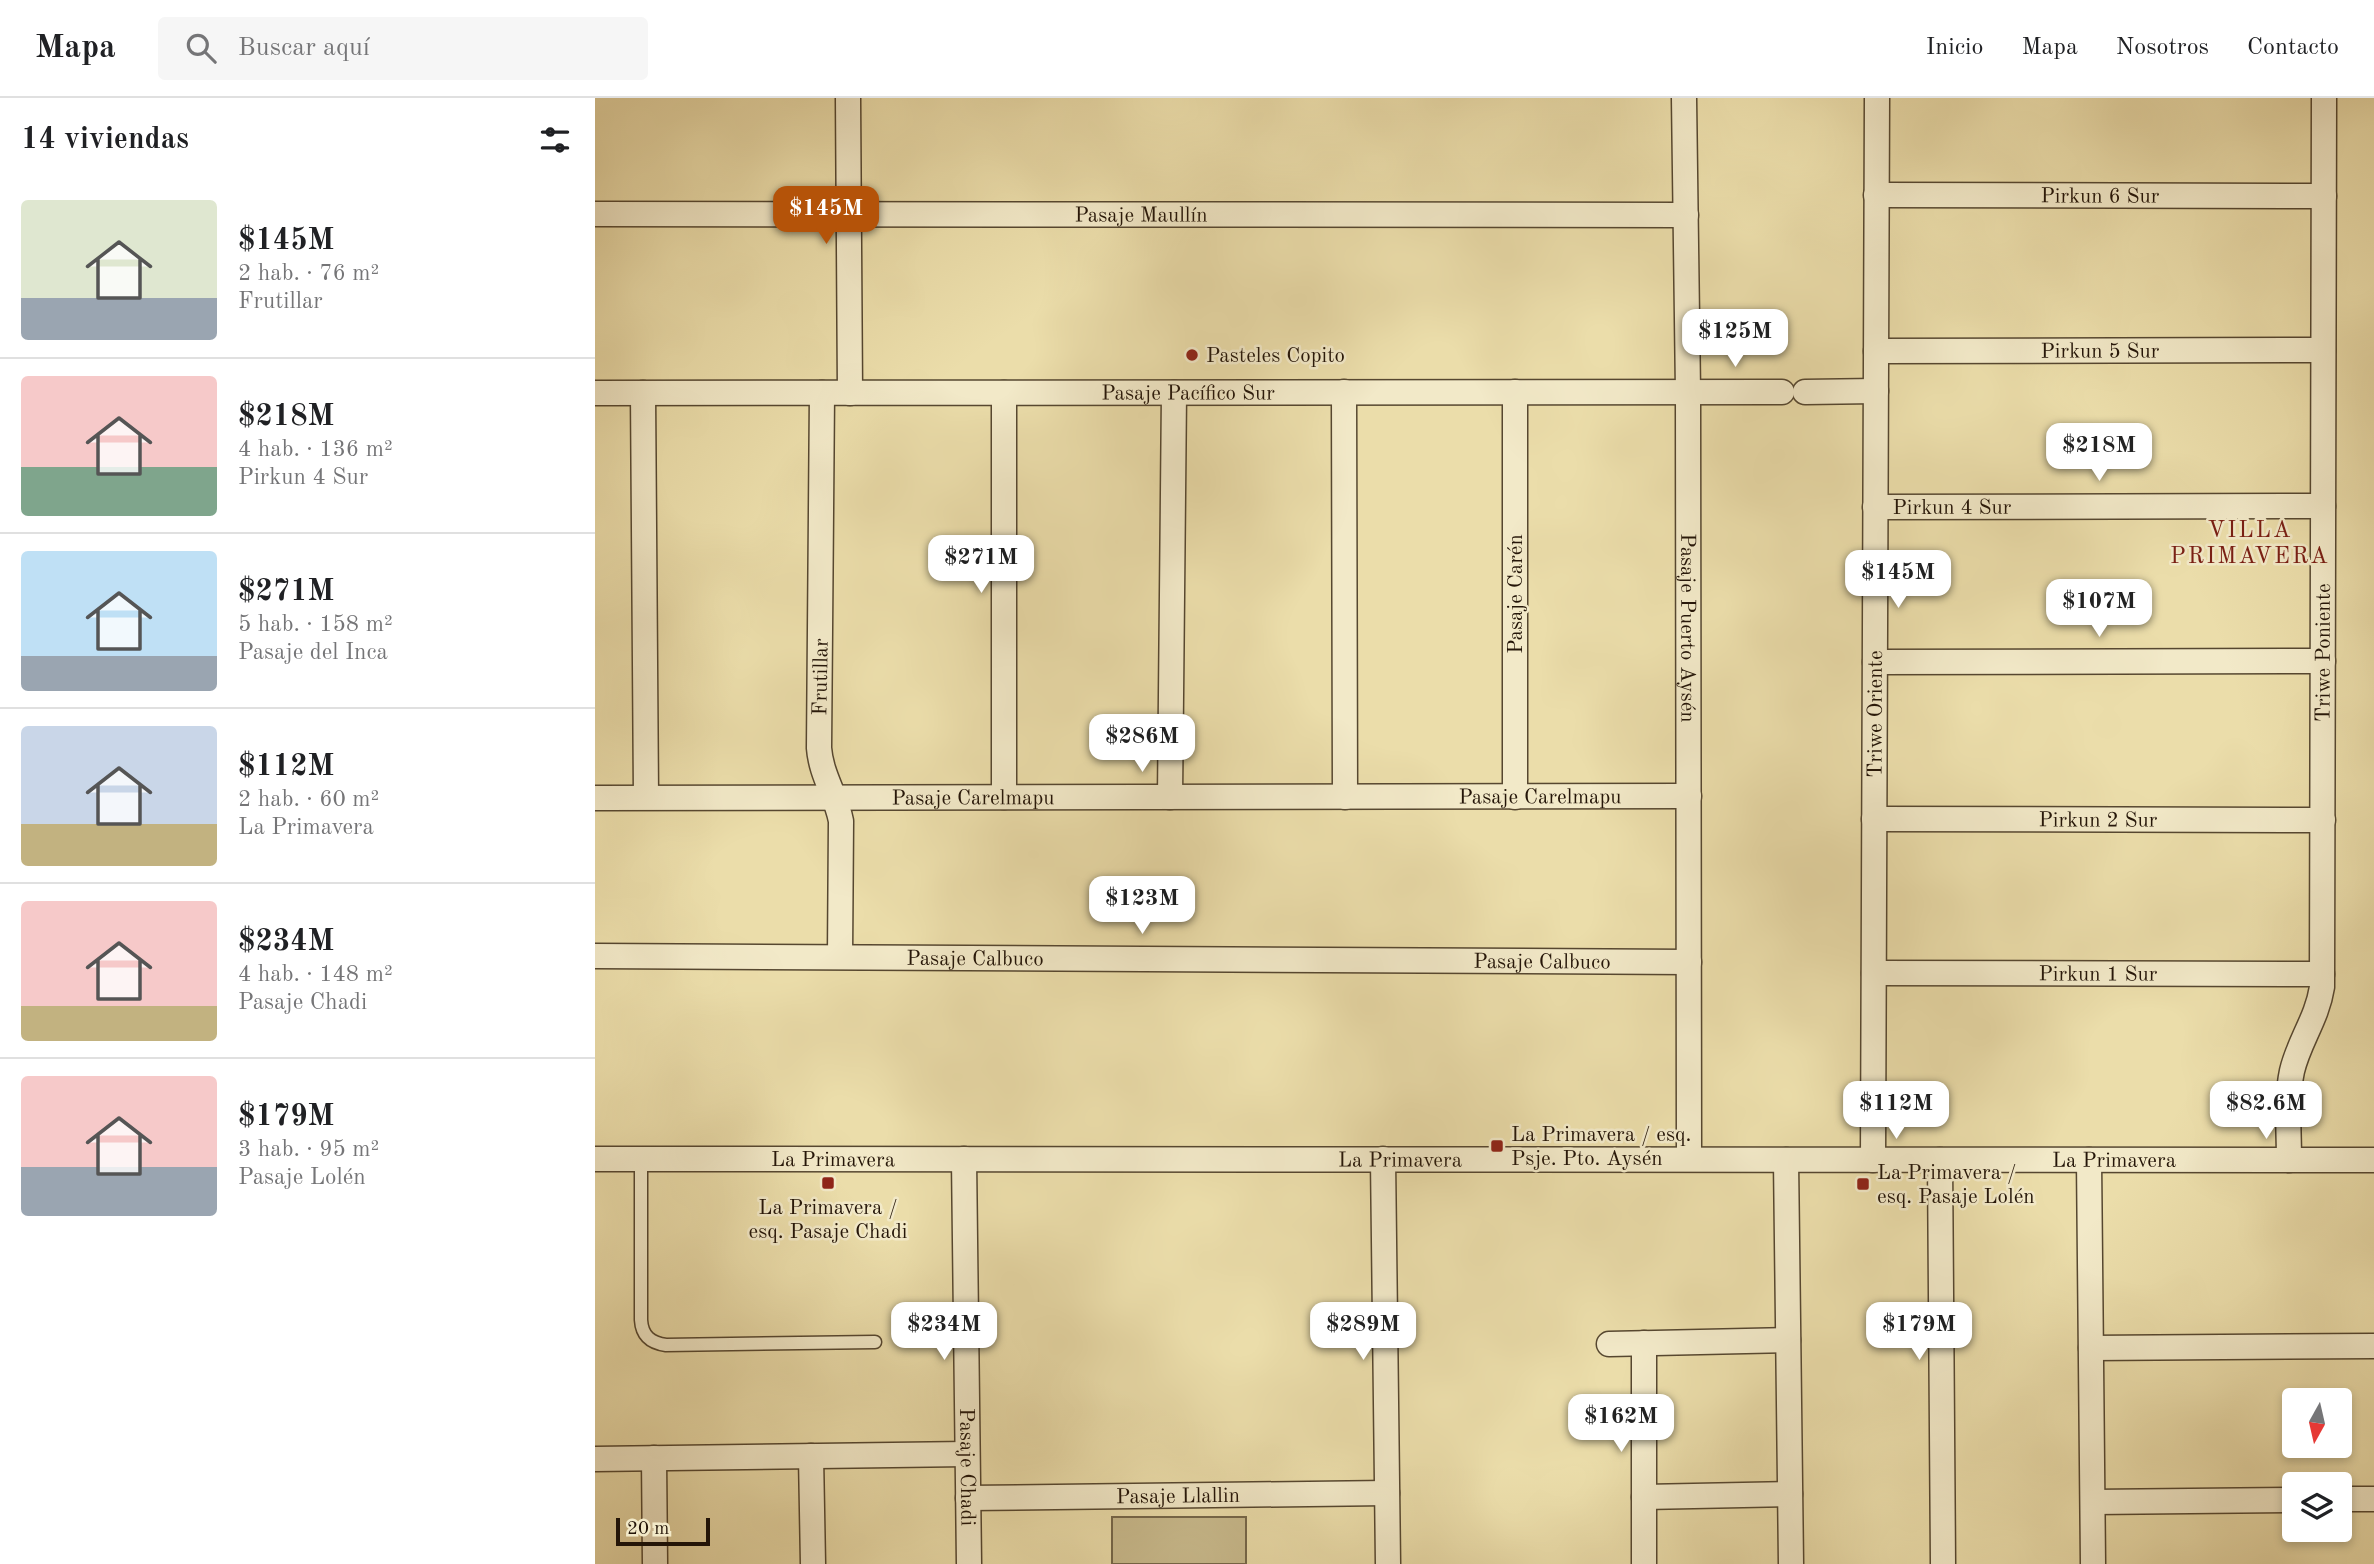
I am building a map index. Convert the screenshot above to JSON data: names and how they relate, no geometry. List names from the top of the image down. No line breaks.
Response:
{"streets":{"street":["Pirkun 6 Sur","Pasaje Maullín","Pirkun 5 Sur","Pasaje Pacífico Sur","Pirkun 4 Sur","Pasaje Carén","Pasaje Puerto Aysén","Triwe Poniente","Frutillar","Triwe Oriente","Pasaje Carelmapu","Pirkun 2 Sur","Pasaje Calbuco","Pirkun 1 Sur","La Primavera","Pasaje Chadi","Pasaje Llallin"]},"crossings":[["Pirkun 6 Sur","Triwe Poniente"],["Pirkun 6 Sur","Triwe Oriente"],["Pasaje Maullín","Pasaje Puerto Aysén"],["Pirkun 5 Sur","Triwe Poniente"],["Pirkun 5 Sur","Triwe Oriente"],["Pasaje Pacífico Sur","Pasaje Carén"],["Pasaje Pacífico Sur","Pasaje Puerto Aysén"],["Pasaje Pacífico Sur","Frutillar"],["Pasaje Pacífico Sur","Triwe Oriente"],["Pirkun 4 Sur","Triwe Poniente"],["Pirkun 4 Sur","Triwe Oriente"],["Pasaje Carén","Pasaje Carelmapu"],["Pasaje Puerto Aysén","Pasaje Carelmapu"],["Pasaje Puerto Aysén","Pasaje Calbuco"],["Pasaje Puerto Aysén","La Primavera"],["Triwe Poniente","Pirkun 2 Sur"],["Triwe Poniente","Pirkun 1 Sur"],["Triwe Poniente","La Primavera"],["Frutillar","Pasaje Carelmapu"],["Frutillar","Pasaje Calbuco"],["Triwe Oriente","Pirkun 2 Sur"],["Triwe Oriente","Pirkun 1 Sur"],["Triwe Oriente","La Primavera"],["La Primavera","Pasaje Chadi"],["Pasaje Chadi","Pasaje Llallin"]],"districts":["VILLA PRIMAVERA"],"places":{"other":["Pasteles Copito"],"transit":["La Primavera / esq. Psje. Pto. Aysén","La Primavera / esq. Pasaje Chadi","La Primavera / esq. Pasaje Lolén"]},"scale_bar":"20 m","north":"bottom","page":{"header":"Mapa","search":"Buscar aquí","nav":["Inicio","Mapa","Nosotros","Contacto"],"heading":"14 viviendas","list":[{"name":"$145M","note":"2 hab. · 76 m² · Frutillar"},{"name":"$218M","note":"4 hab. · 136 m² · Pirkun 4 Sur"},{"name":"$271M","note":"5 hab. · 158 m² · Pasaje del Inca"},{"name":"$112M","note":"2 hab. · 60 m² · La Primavera"},{"name":"$234M","note":"4 hab. · 148 m² · Pasaje Chadi"},{"name":"$179M","note":"3 hab. · 95 m² · Pasaje Lolén"}],"price":["$145M","$125M","$218M","$271M","$145M","$107M","$286M","$123M","$112M","$82.6M","$234M","$289M","$179M","$162M"],"scale":"20 m"}}
